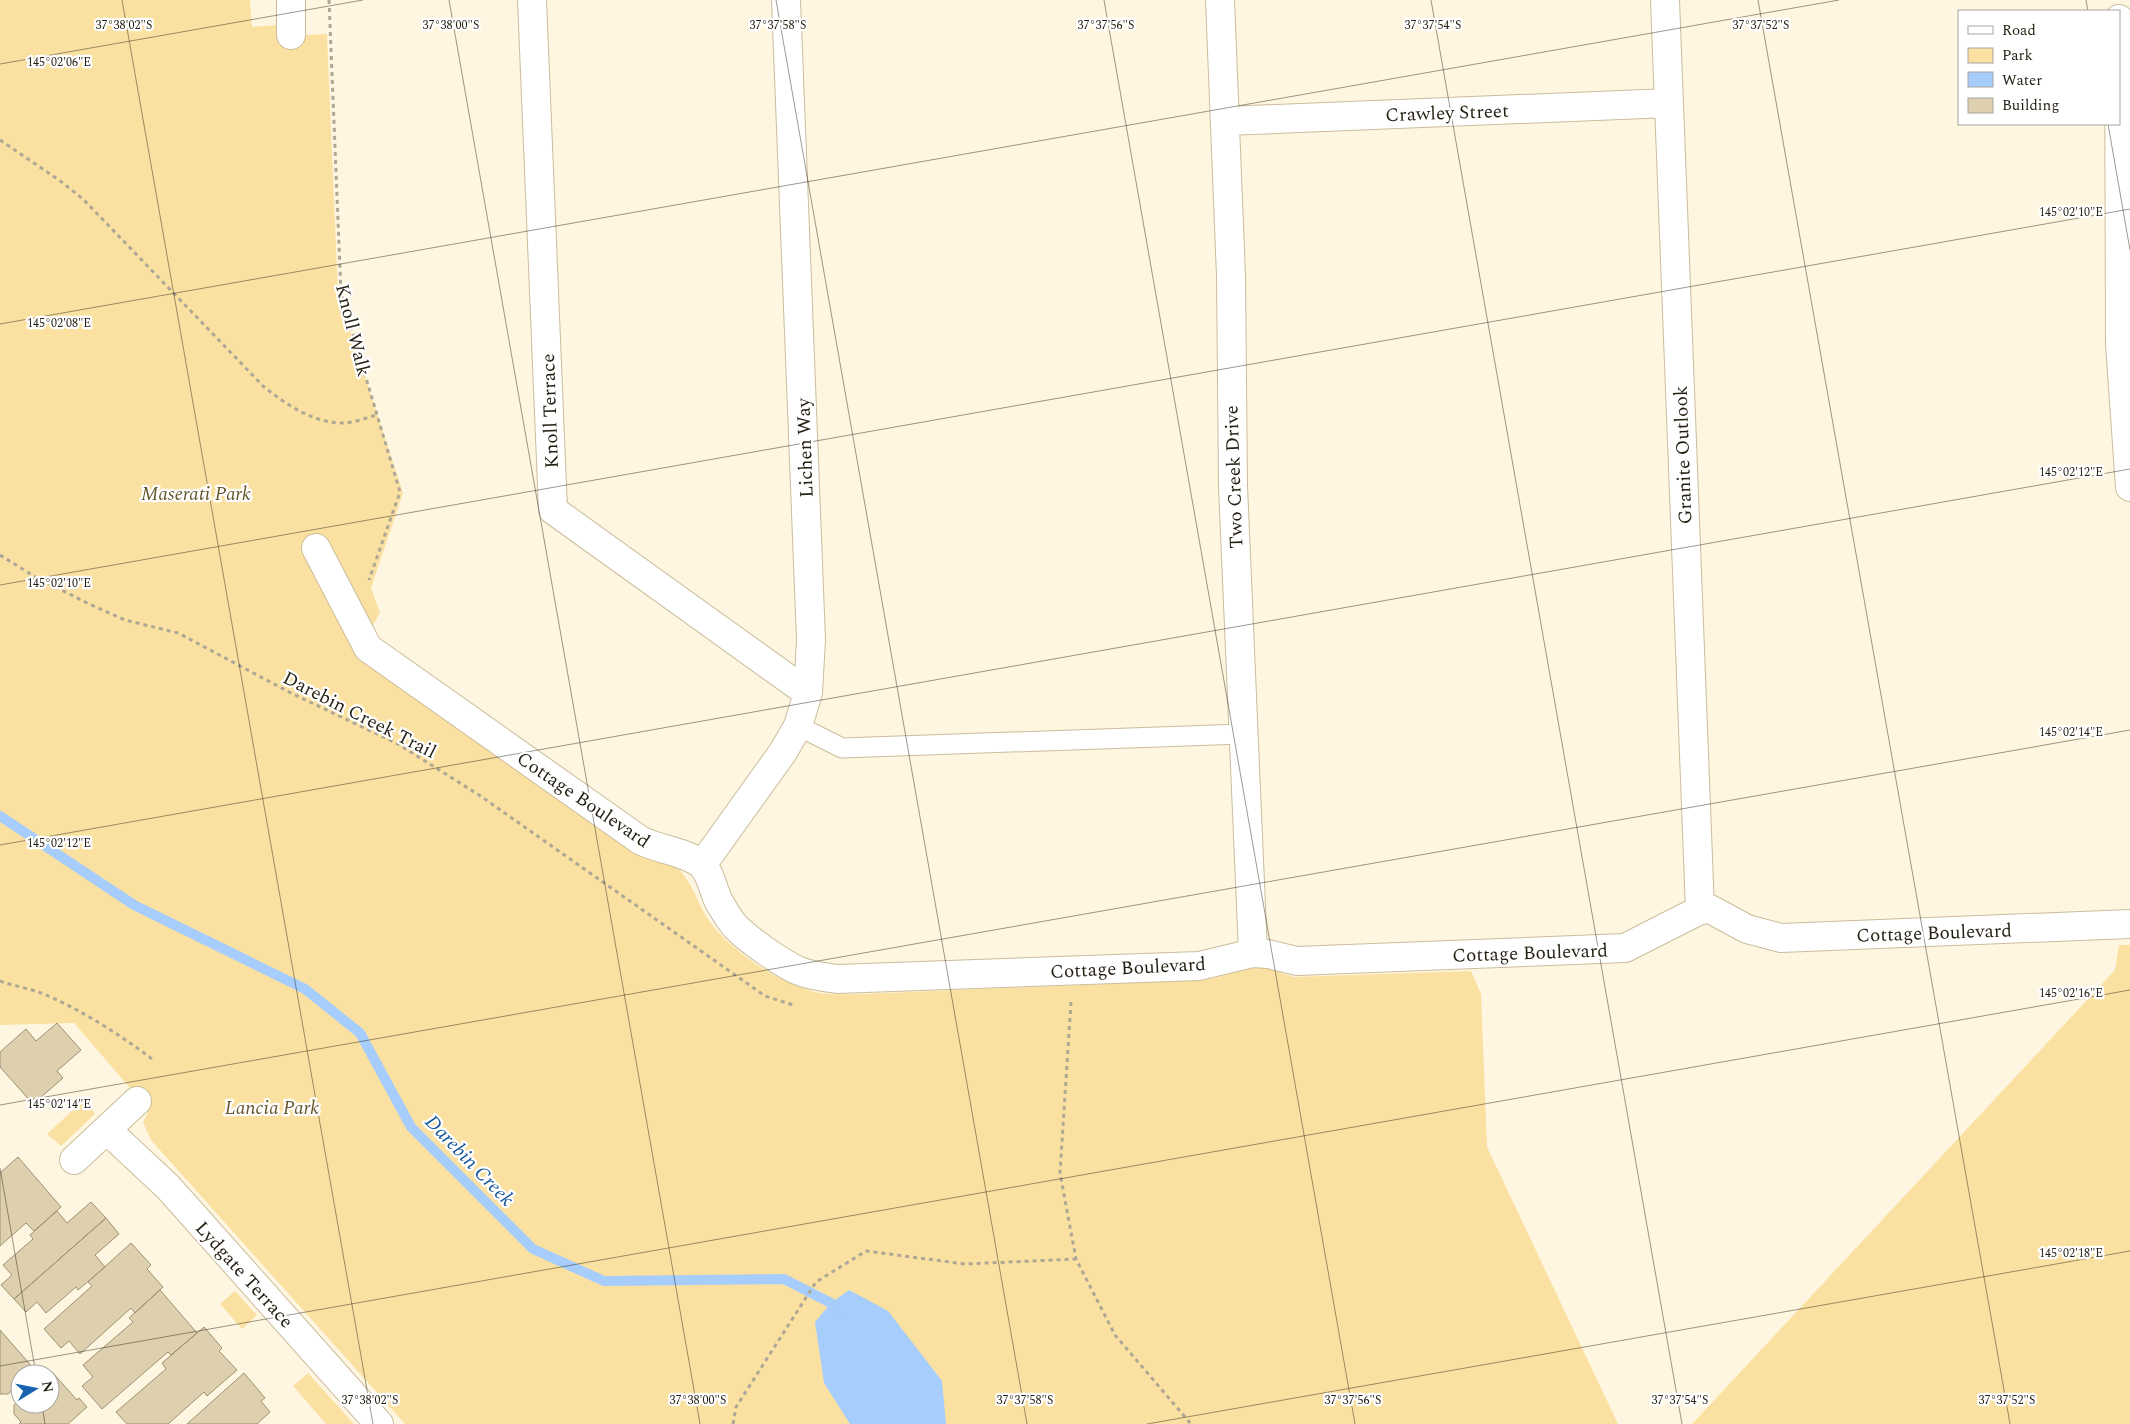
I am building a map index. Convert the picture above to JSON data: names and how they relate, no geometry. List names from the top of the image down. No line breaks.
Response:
{"streets":{"street":["Crawley Street","Knoll Terrace","Lichen Way","Granite Outlook","Two Creek Drive","Cottage Boulevard","Lydgate Terrace"],"path":["Knoll Walk","Darebin Creek Trail"]},"crossings":[["Crawley Street","Granite Outlook"],["Crawley Street","Two Creek Drive"],["Knoll Terrace","Lichen Way"],["Lichen Way","Cottage Boulevard"],["Granite Outlook","Cottage Boulevard"],["Two Creek Drive","Cottage Boulevard"]],"water":["Darebin Creek"],"parks":["Maserati Park","Lancia Park"],"legend":["Road","Park","Water","Building"],"north":"right","coordinates":["37°38'02\"S","37°38'00\"S","37°37'58\"S","37°37'56\"S","37°37'54\"S","37°37'52\"S","145°02'06\"E","145°02'10\"E","145°02'08\"E","145°02'12\"E","145°02'14\"E","145°02'16\"E","145°02'18\"E"]}
